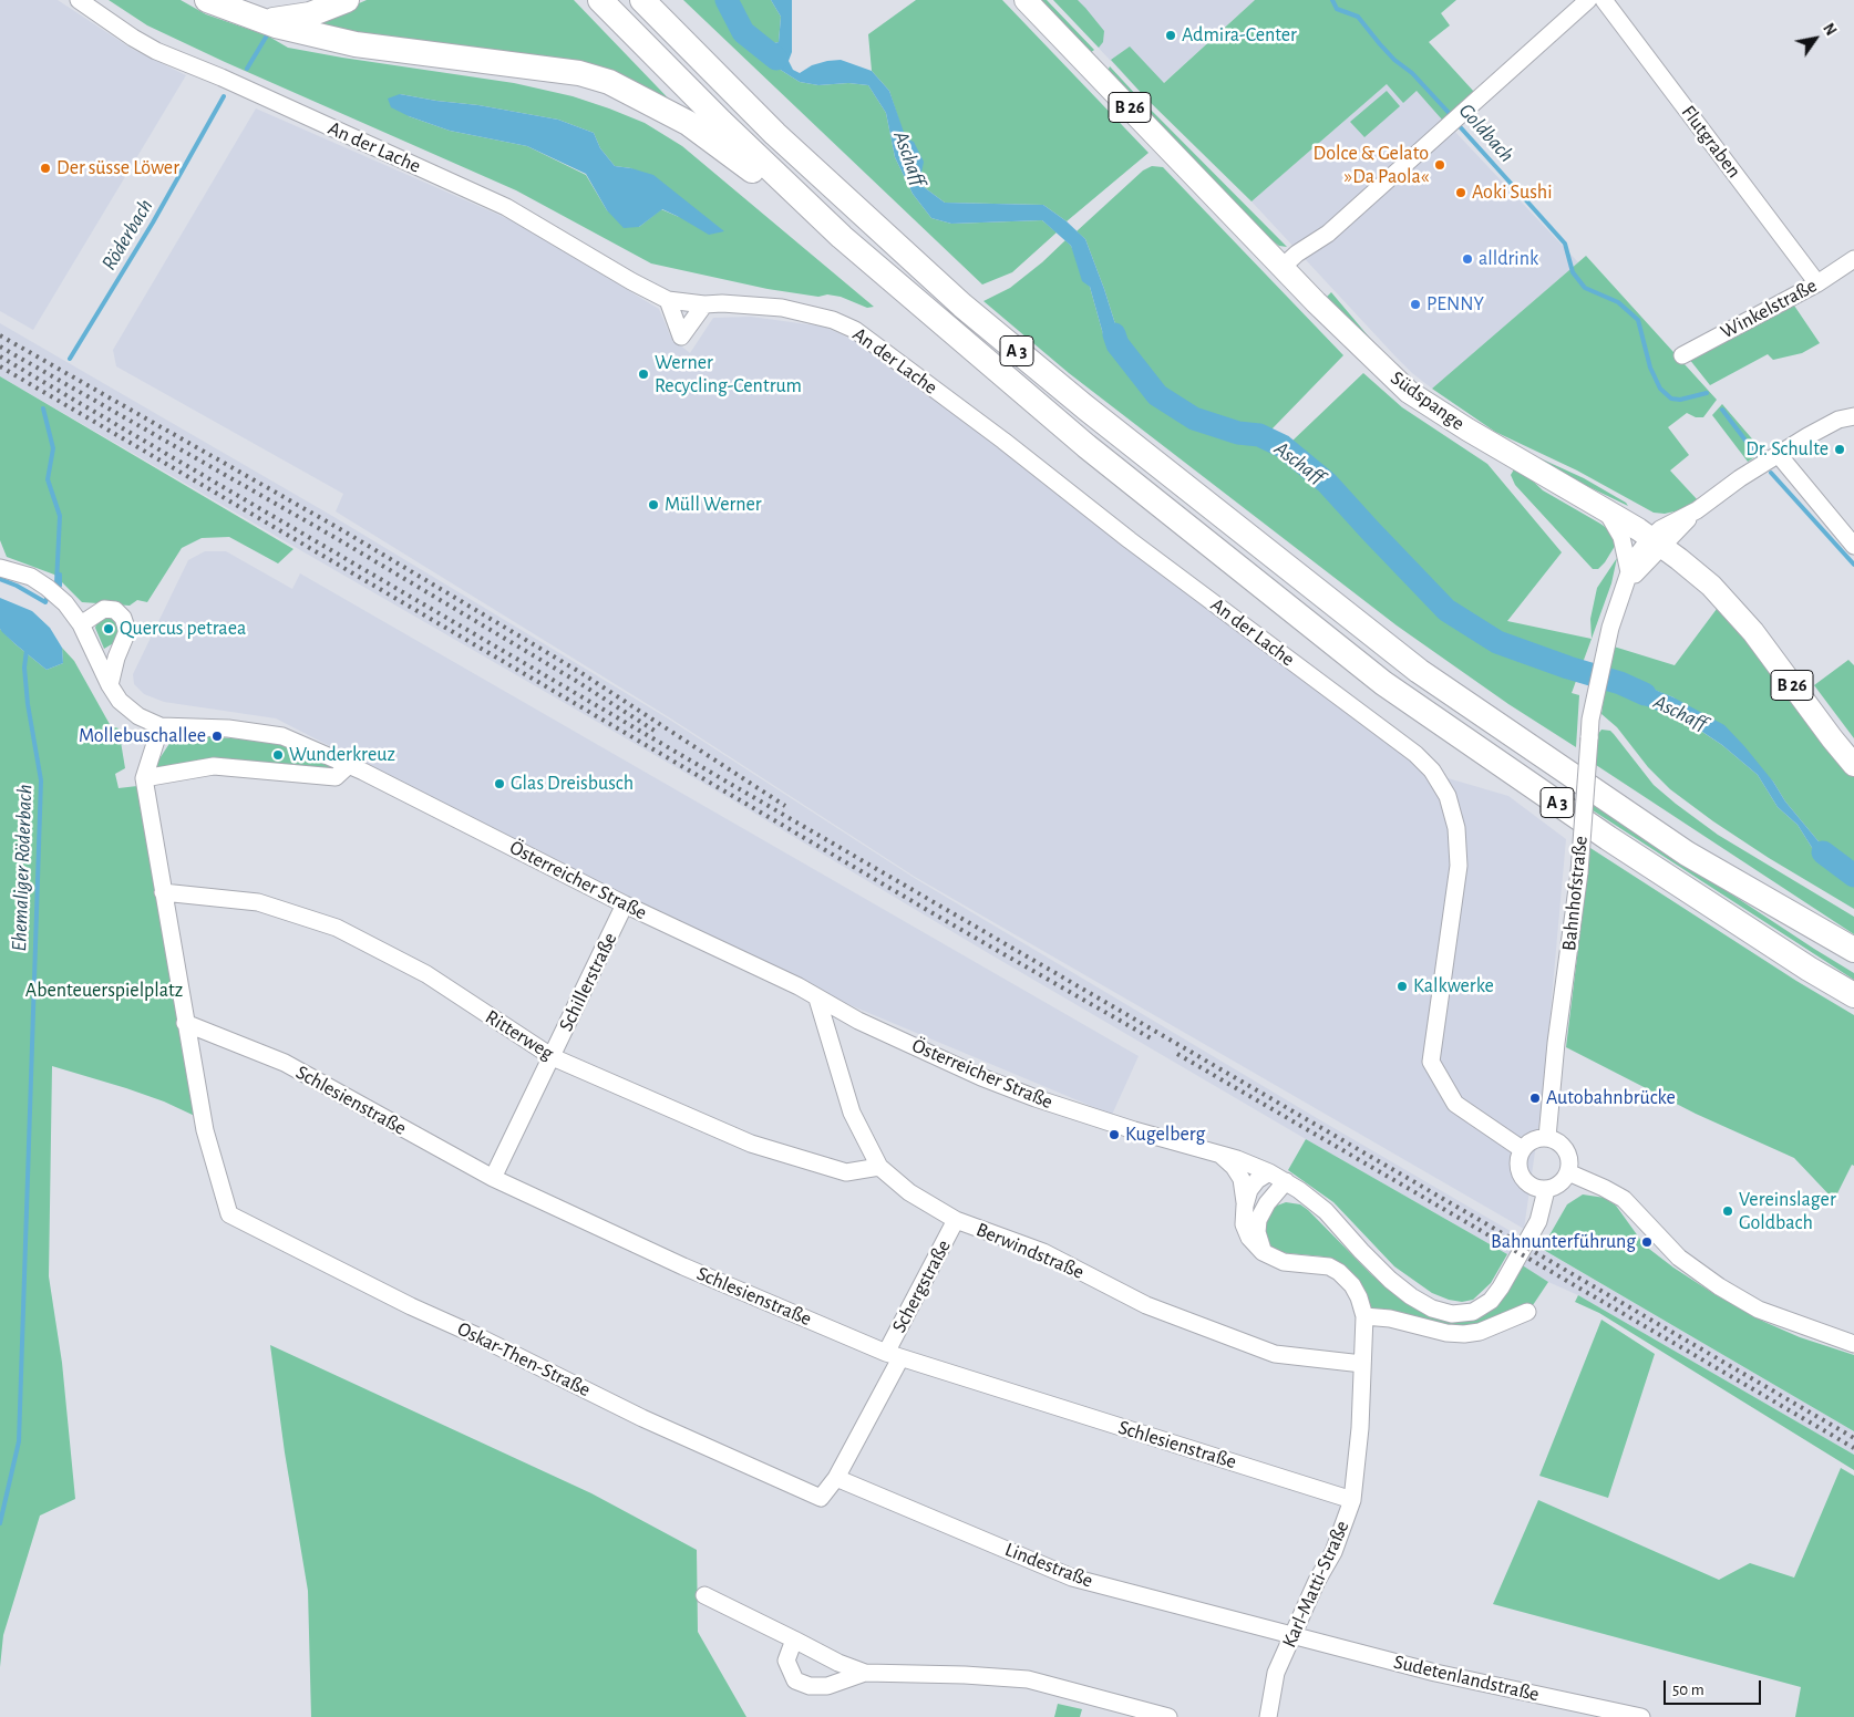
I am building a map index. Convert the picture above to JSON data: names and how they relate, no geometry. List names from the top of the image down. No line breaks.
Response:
{"streets":{"highway":["A 3"],"main road":["B 26","Südspange"],"street":["Flutgraben","An der Lache","Winkelstraße","Österreicher Straße","Bahnhofstraße","Schillerstraße","Ritterweg","Schlesienstraße","Berwindstraße","Schergstraße","Oskar-Then-Straße","Lindestraße","Karl-Matti-Straße","Sudetenlandstraße"]},"crossings":[["Flutgraben","Winkelstraße"],["An der Lache","Österreicher Straße"],["An der Lache","Bahnhofstraße"],["Südspange","Bahnhofstraße"],["Österreicher Straße","Bahnhofstraße"],["Österreicher Straße","Schillerstraße"],["Österreicher Straße","Berwindstraße"],["Schillerstraße","Ritterweg"],["Schillerstraße","Schlesienstraße"],["Ritterweg","Berwindstraße"],["Schlesienstraße","Schergstraße"],["Schlesienstraße","Oskar-Then-Straße"],["Schlesienstraße","Karl-Matti-Straße"],["Berwindstraße","Schergstraße"],["Berwindstraße","Karl-Matti-Straße"],["Schergstraße","Oskar-Then-Straße"],["Schergstraße","Lindestraße"],["Oskar-Then-Straße","Lindestraße"],["Lindestraße","Karl-Matti-Straße"],["Lindestraße","Sudetenlandstraße"],["Karl-Matti-Straße","Sudetenlandstraße"]],"water":["Goldbach","Aschaff","Röderbach","Ehemaliger Röderbach"],"parks":["Abenteuerspielplatz"],"places":["Admira-Center","Dolce & Gelato »Da Paola«","Der süsse Löwer","Aoki Sushi","alldrink","PENNY","Werner Recycling-Centrum","Dr. Schulte","Müll Werner","Quercus petraea","Mollebuschallee","Wunderkreuz","Glas Dreisbusch","Kalkwerke","Autobahnbrücke","Kugelberg","Vereinslager Goldbach","Bahnunterführung"],"scale_bar":"50 m","north":"top right"}
